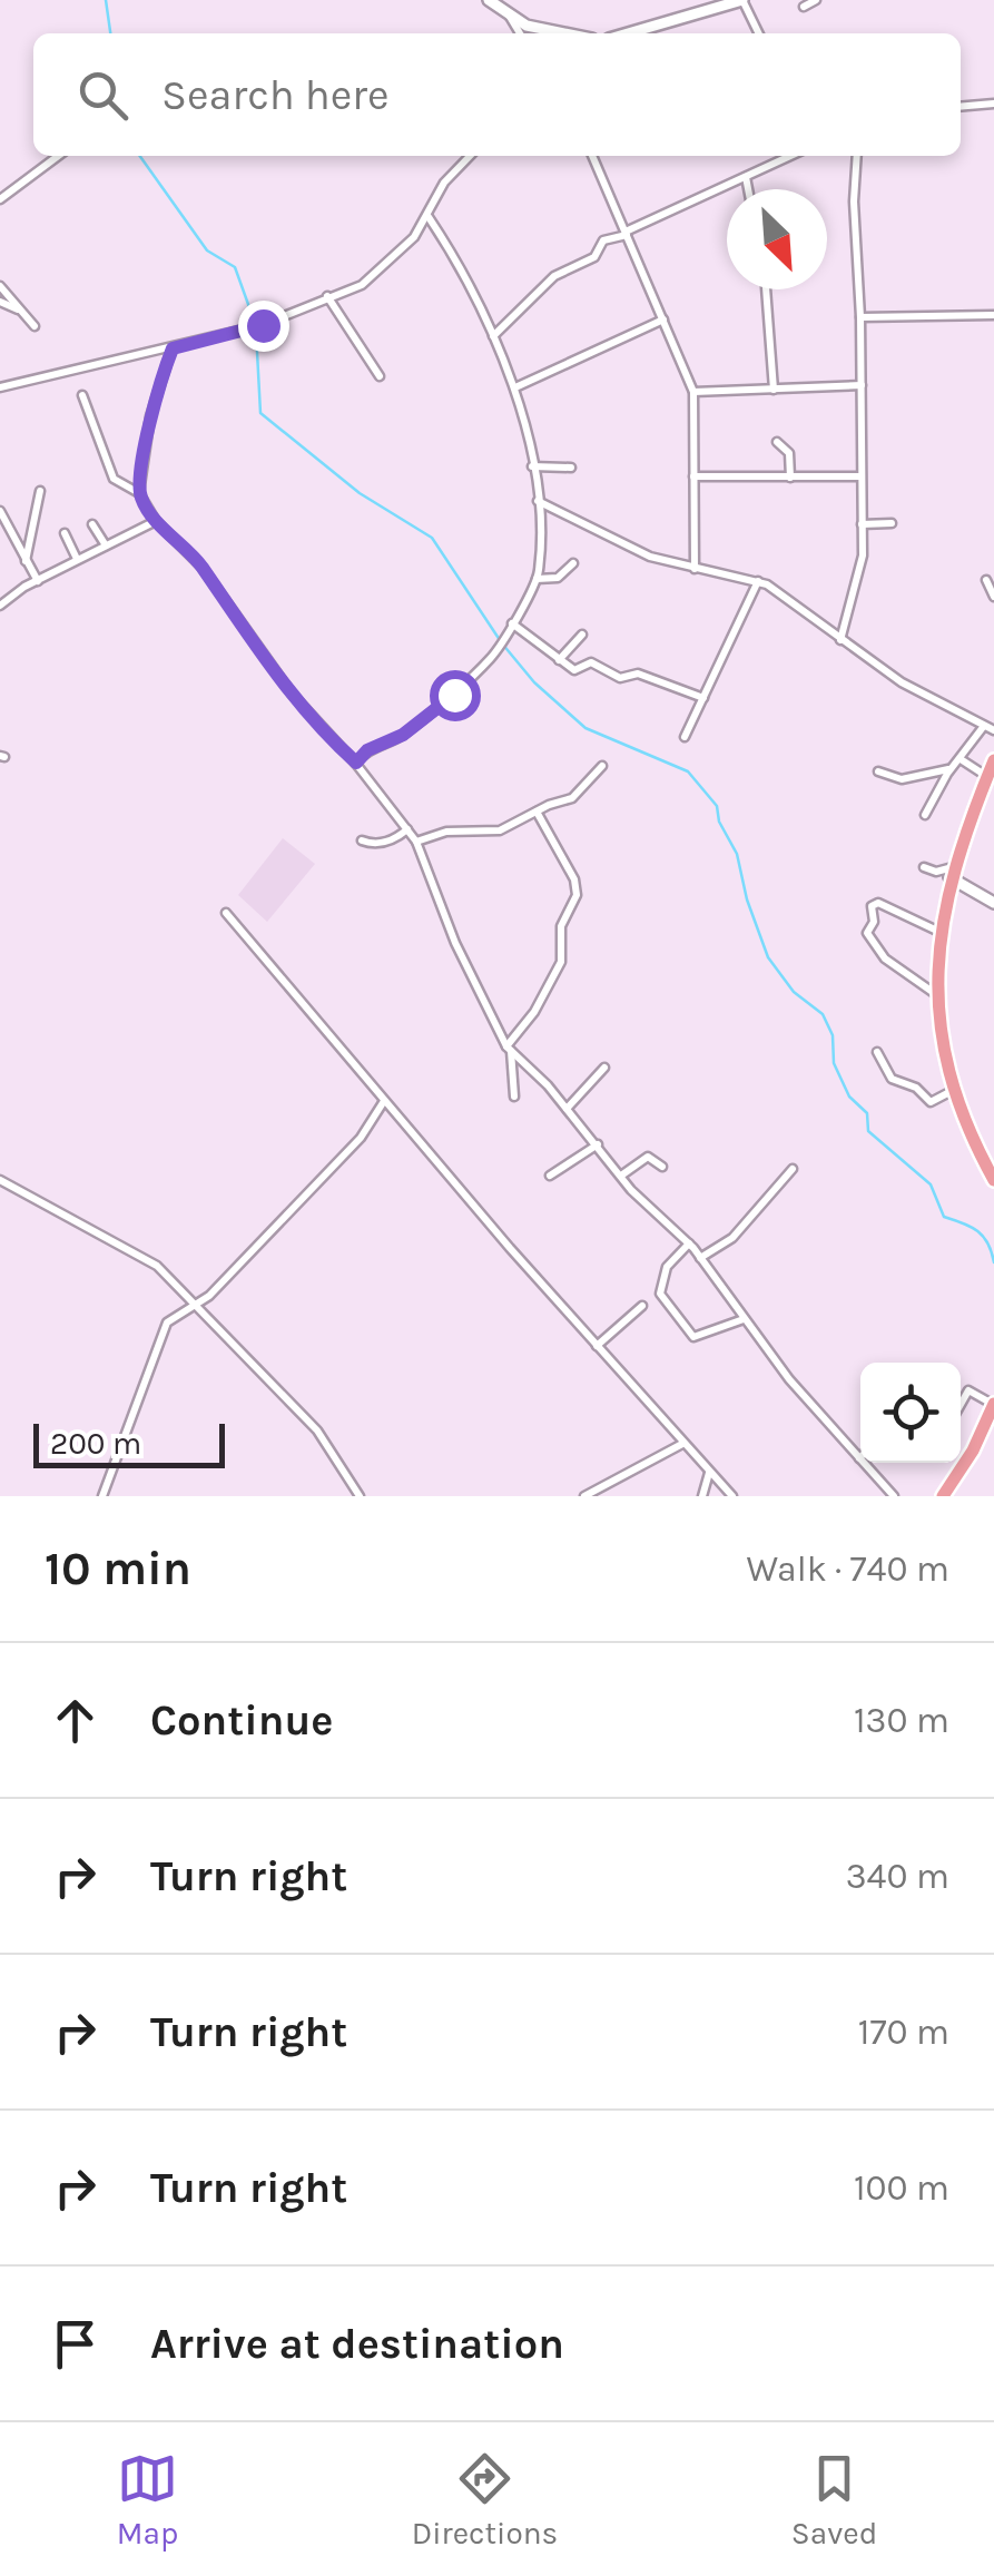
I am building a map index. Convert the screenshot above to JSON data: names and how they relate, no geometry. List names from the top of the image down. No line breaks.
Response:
{"scale_bar":"200 m","north":"bottom right","page":{"search":"Search here","scale":"200 m","heading":["10 min","Walk · 740 m"],"list":[["Continue","130 m"],["Turn right","340 m"],["Turn right","170 m"],["Turn right","100 m"],"Arrive at destination"],"nav":["Map","Directions","Saved"]}}
